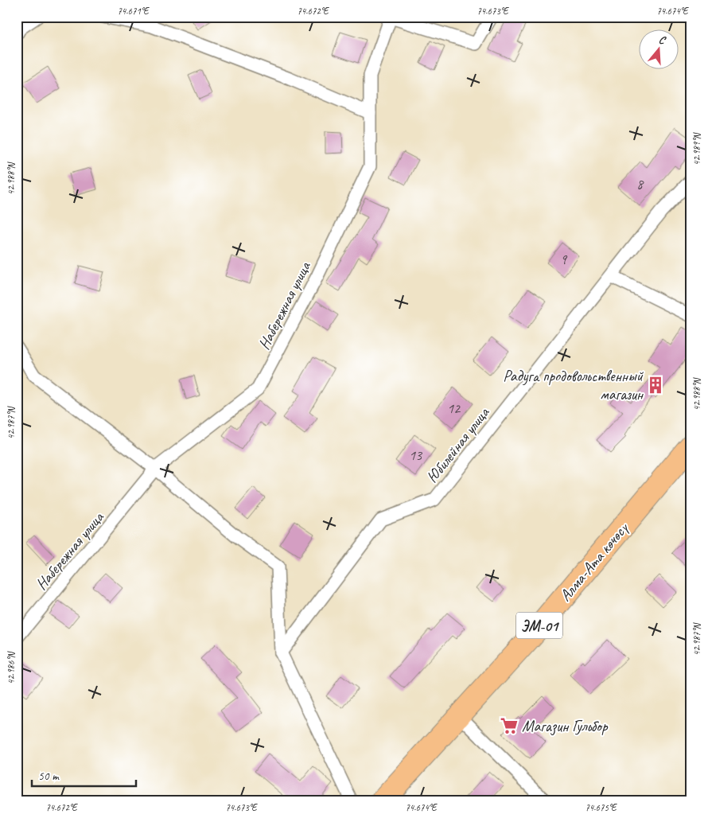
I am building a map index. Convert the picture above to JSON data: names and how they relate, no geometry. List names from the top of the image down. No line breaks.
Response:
{"streets":{"highway":["Алма-Ата көчөсү","ЭМ-01"],"street":["Набережная улица","Юбилейная улица"]},"places":{"building":["Радуга продовольственный магазин"],"supermarket":["Магазин Гульбор"]},"house_numbers":["8","9","12","13"],"scale_bar":"50 m","north":"top","coordinates":["74.671°E","74.672°E","74.673°E","74.674°E","42.989°N","42.988°N","42.987°N","42.986°N","74.675°E"]}
